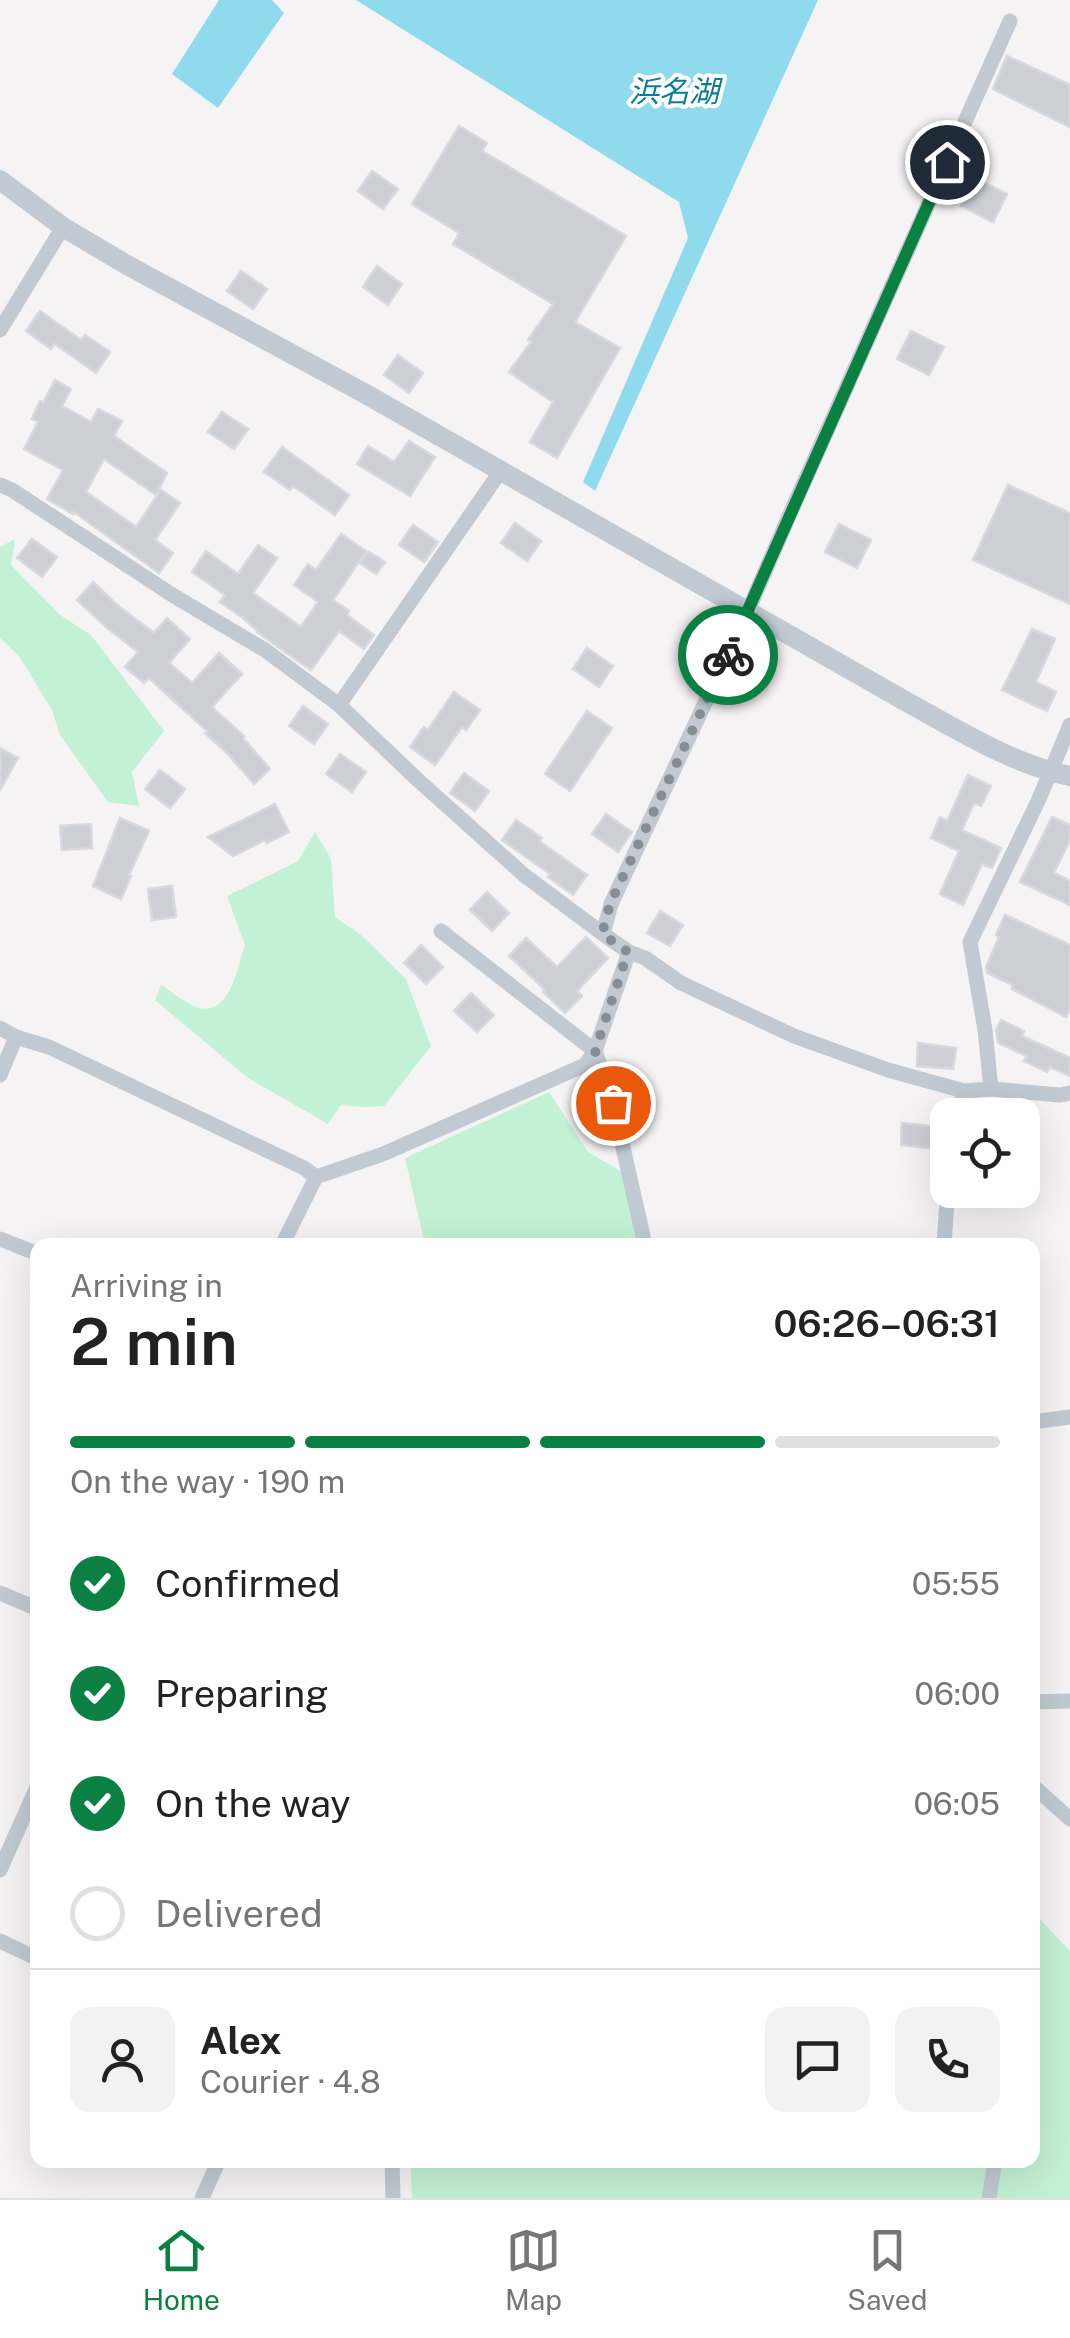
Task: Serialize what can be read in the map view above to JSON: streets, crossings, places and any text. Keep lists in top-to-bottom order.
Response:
{
  "water": ["浜名湖"],
  "page": {
    "heading": ["2 min", "Arriving in", "06:26–06:31"],
    "panel": ["Alex", "Courier · 4.8"],
    "bar": "On the way · 190 m",
    "list": [
      ["Confirmed", "05:55"],
      ["Preparing", "06:00"],
      ["On the way", "06:05"],
      "Delivered"
    ],
    "tabs": ["Home", "Map", "Saved"]
  }
}
